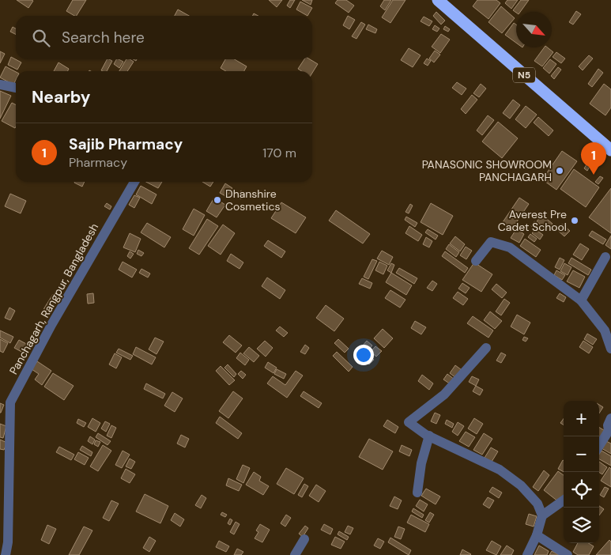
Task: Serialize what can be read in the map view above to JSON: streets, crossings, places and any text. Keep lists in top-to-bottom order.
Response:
{
  "streets": {
    "highway": ["N5"],
    "street": ["Panchagarh, Rangpur, Bangladesh"]
  },
  "places": ["PANASONIC SHOWROOM PANCHAGARH", "Dhanshire Cosmetics", "Averest Pre Cadet School"],
  "north": "bottom right",
  "page": {
    "search": "Search here",
    "heading": "Nearby",
    "list": [
      {
        "mark": "1",
        "name": "Sajib Pharmacy",
        "note": "Pharmacy",
        "value": "170 m"
      }
    ],
    "pins": "1",
    "map_buttons": ["+", "−"]
  }
}
